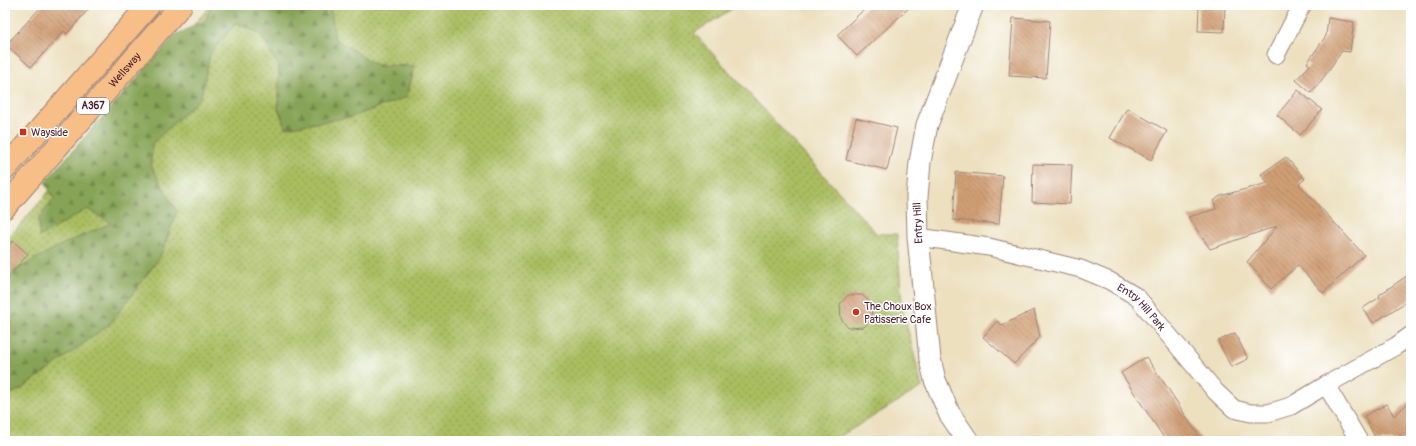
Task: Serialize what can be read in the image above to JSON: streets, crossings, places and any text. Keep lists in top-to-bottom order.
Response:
{
  "streets": {
    "main road": ["Wellsway", "A367"],
    "street": ["Entry Hill", "Entry Hill Park"]
  },
  "crossings": [
    ["Entry Hill", "Entry Hill Park"]
  ],
  "places": {
    "transit": ["Wayside"],
    "other": ["The Choux Box Patisserie Cafe"]
  }
}
